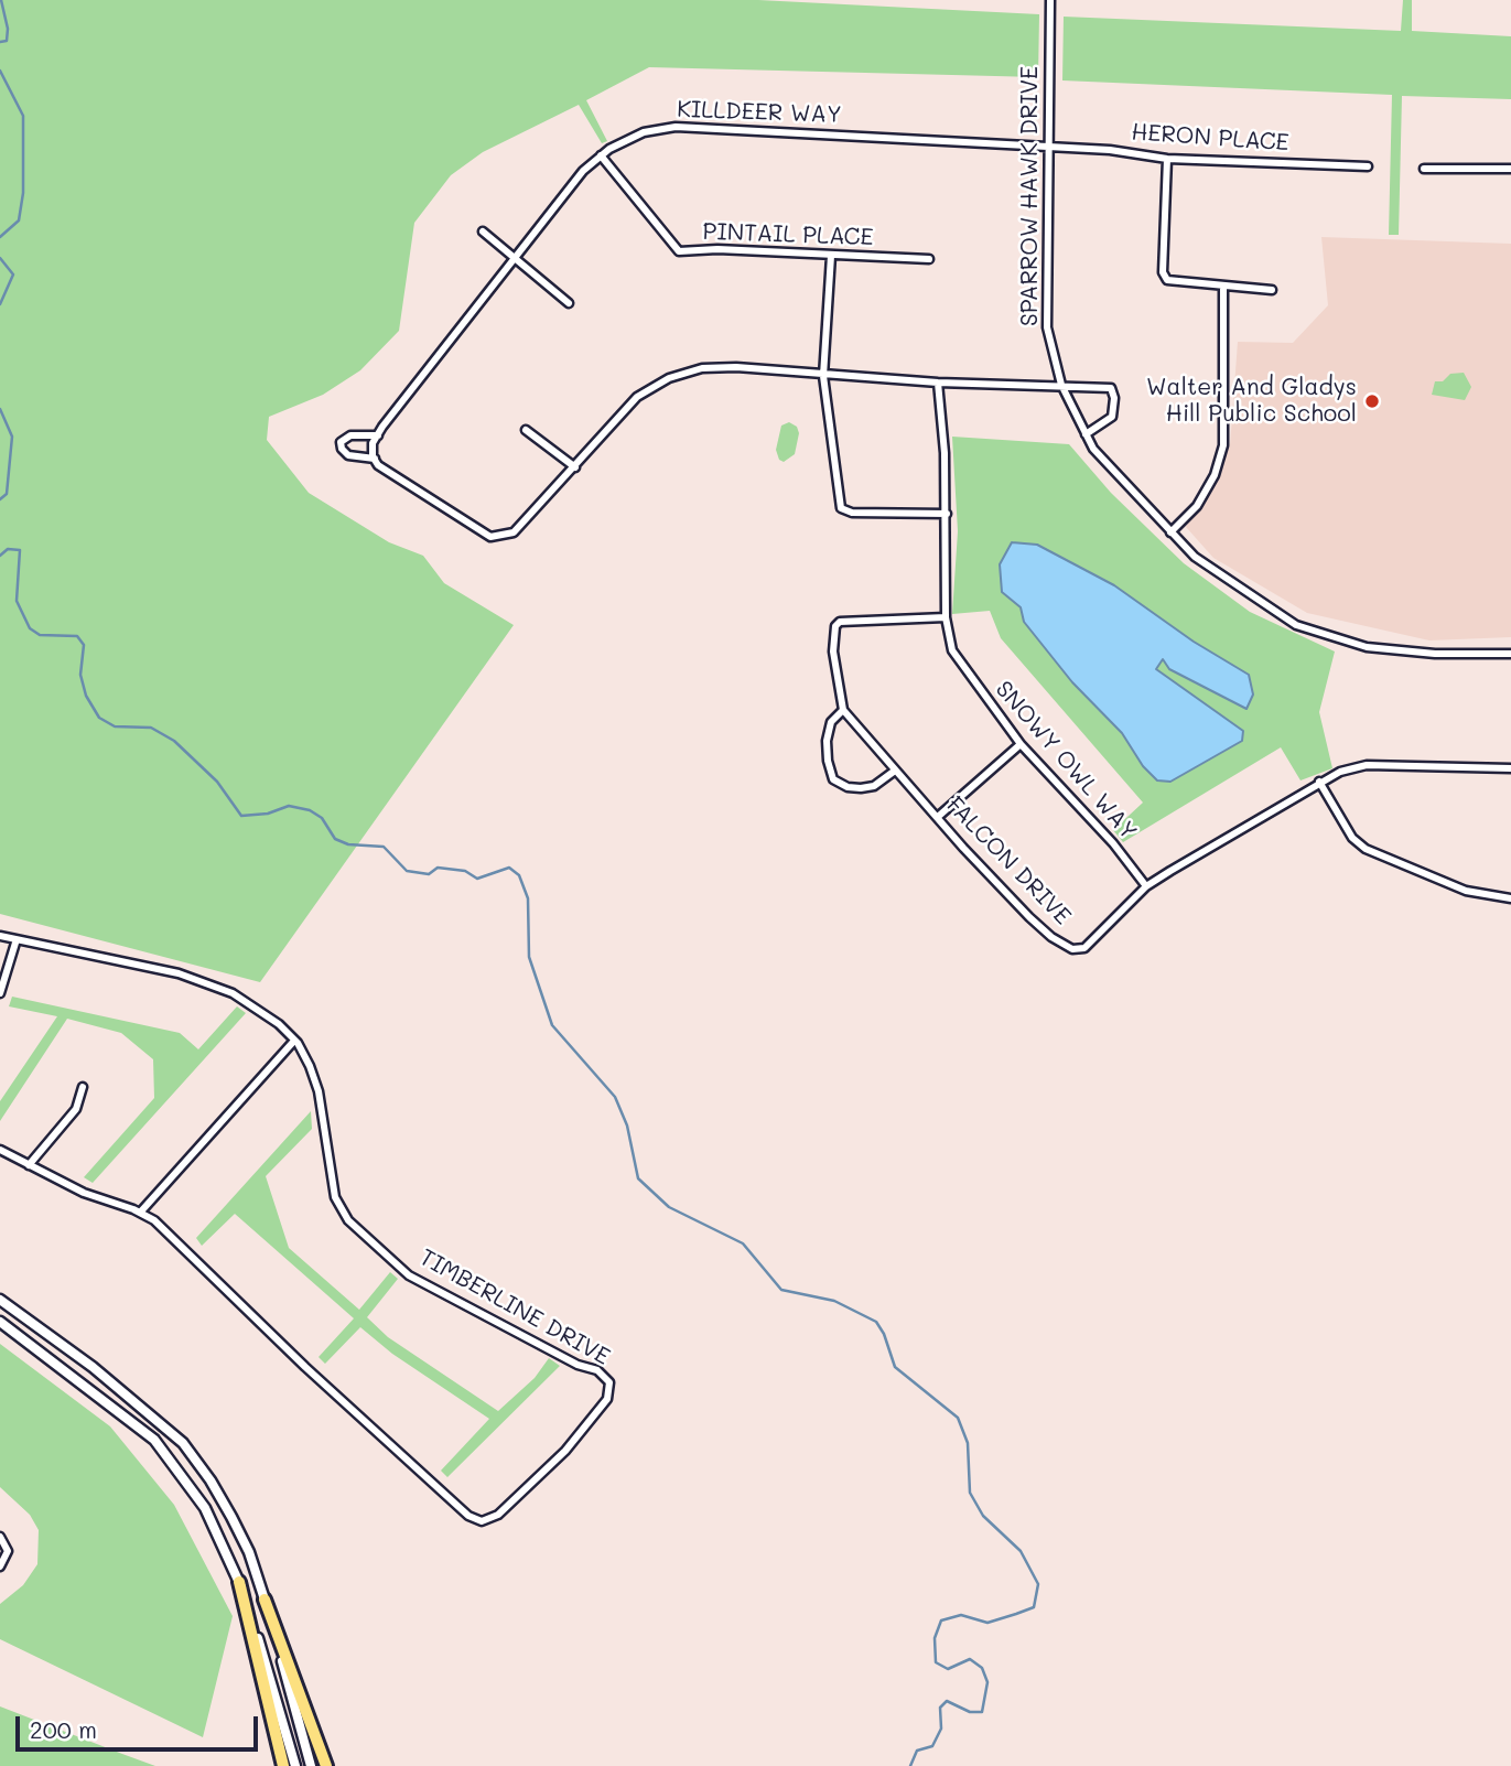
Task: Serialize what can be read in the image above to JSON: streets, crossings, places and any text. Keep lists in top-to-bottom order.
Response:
{
  "streets": {
    "street": [
      "KILLDEER WAY",
      "HERON PLACE",
      "SPARROW HAWK DRIVE",
      "PINTAIL PLACE",
      "SNOWY OWL WAY",
      "FALCON DRIVE",
      "TIMBERLINE DRIVE"
    ]
  },
  "crossings": [
    ["KILLDEER WAY", "HERON PLACE"],
    ["KILLDEER WAY", "SPARROW HAWK DRIVE"],
    ["KILLDEER WAY", "PINTAIL PLACE"],
    ["HERON PLACE", "SPARROW HAWK DRIVE"],
    ["SNOWY OWL WAY", "FALCON DRIVE"]
  ],
  "places": ["Walter And Gladys Hill Public School"],
  "scale_bar": "200 m"
}
